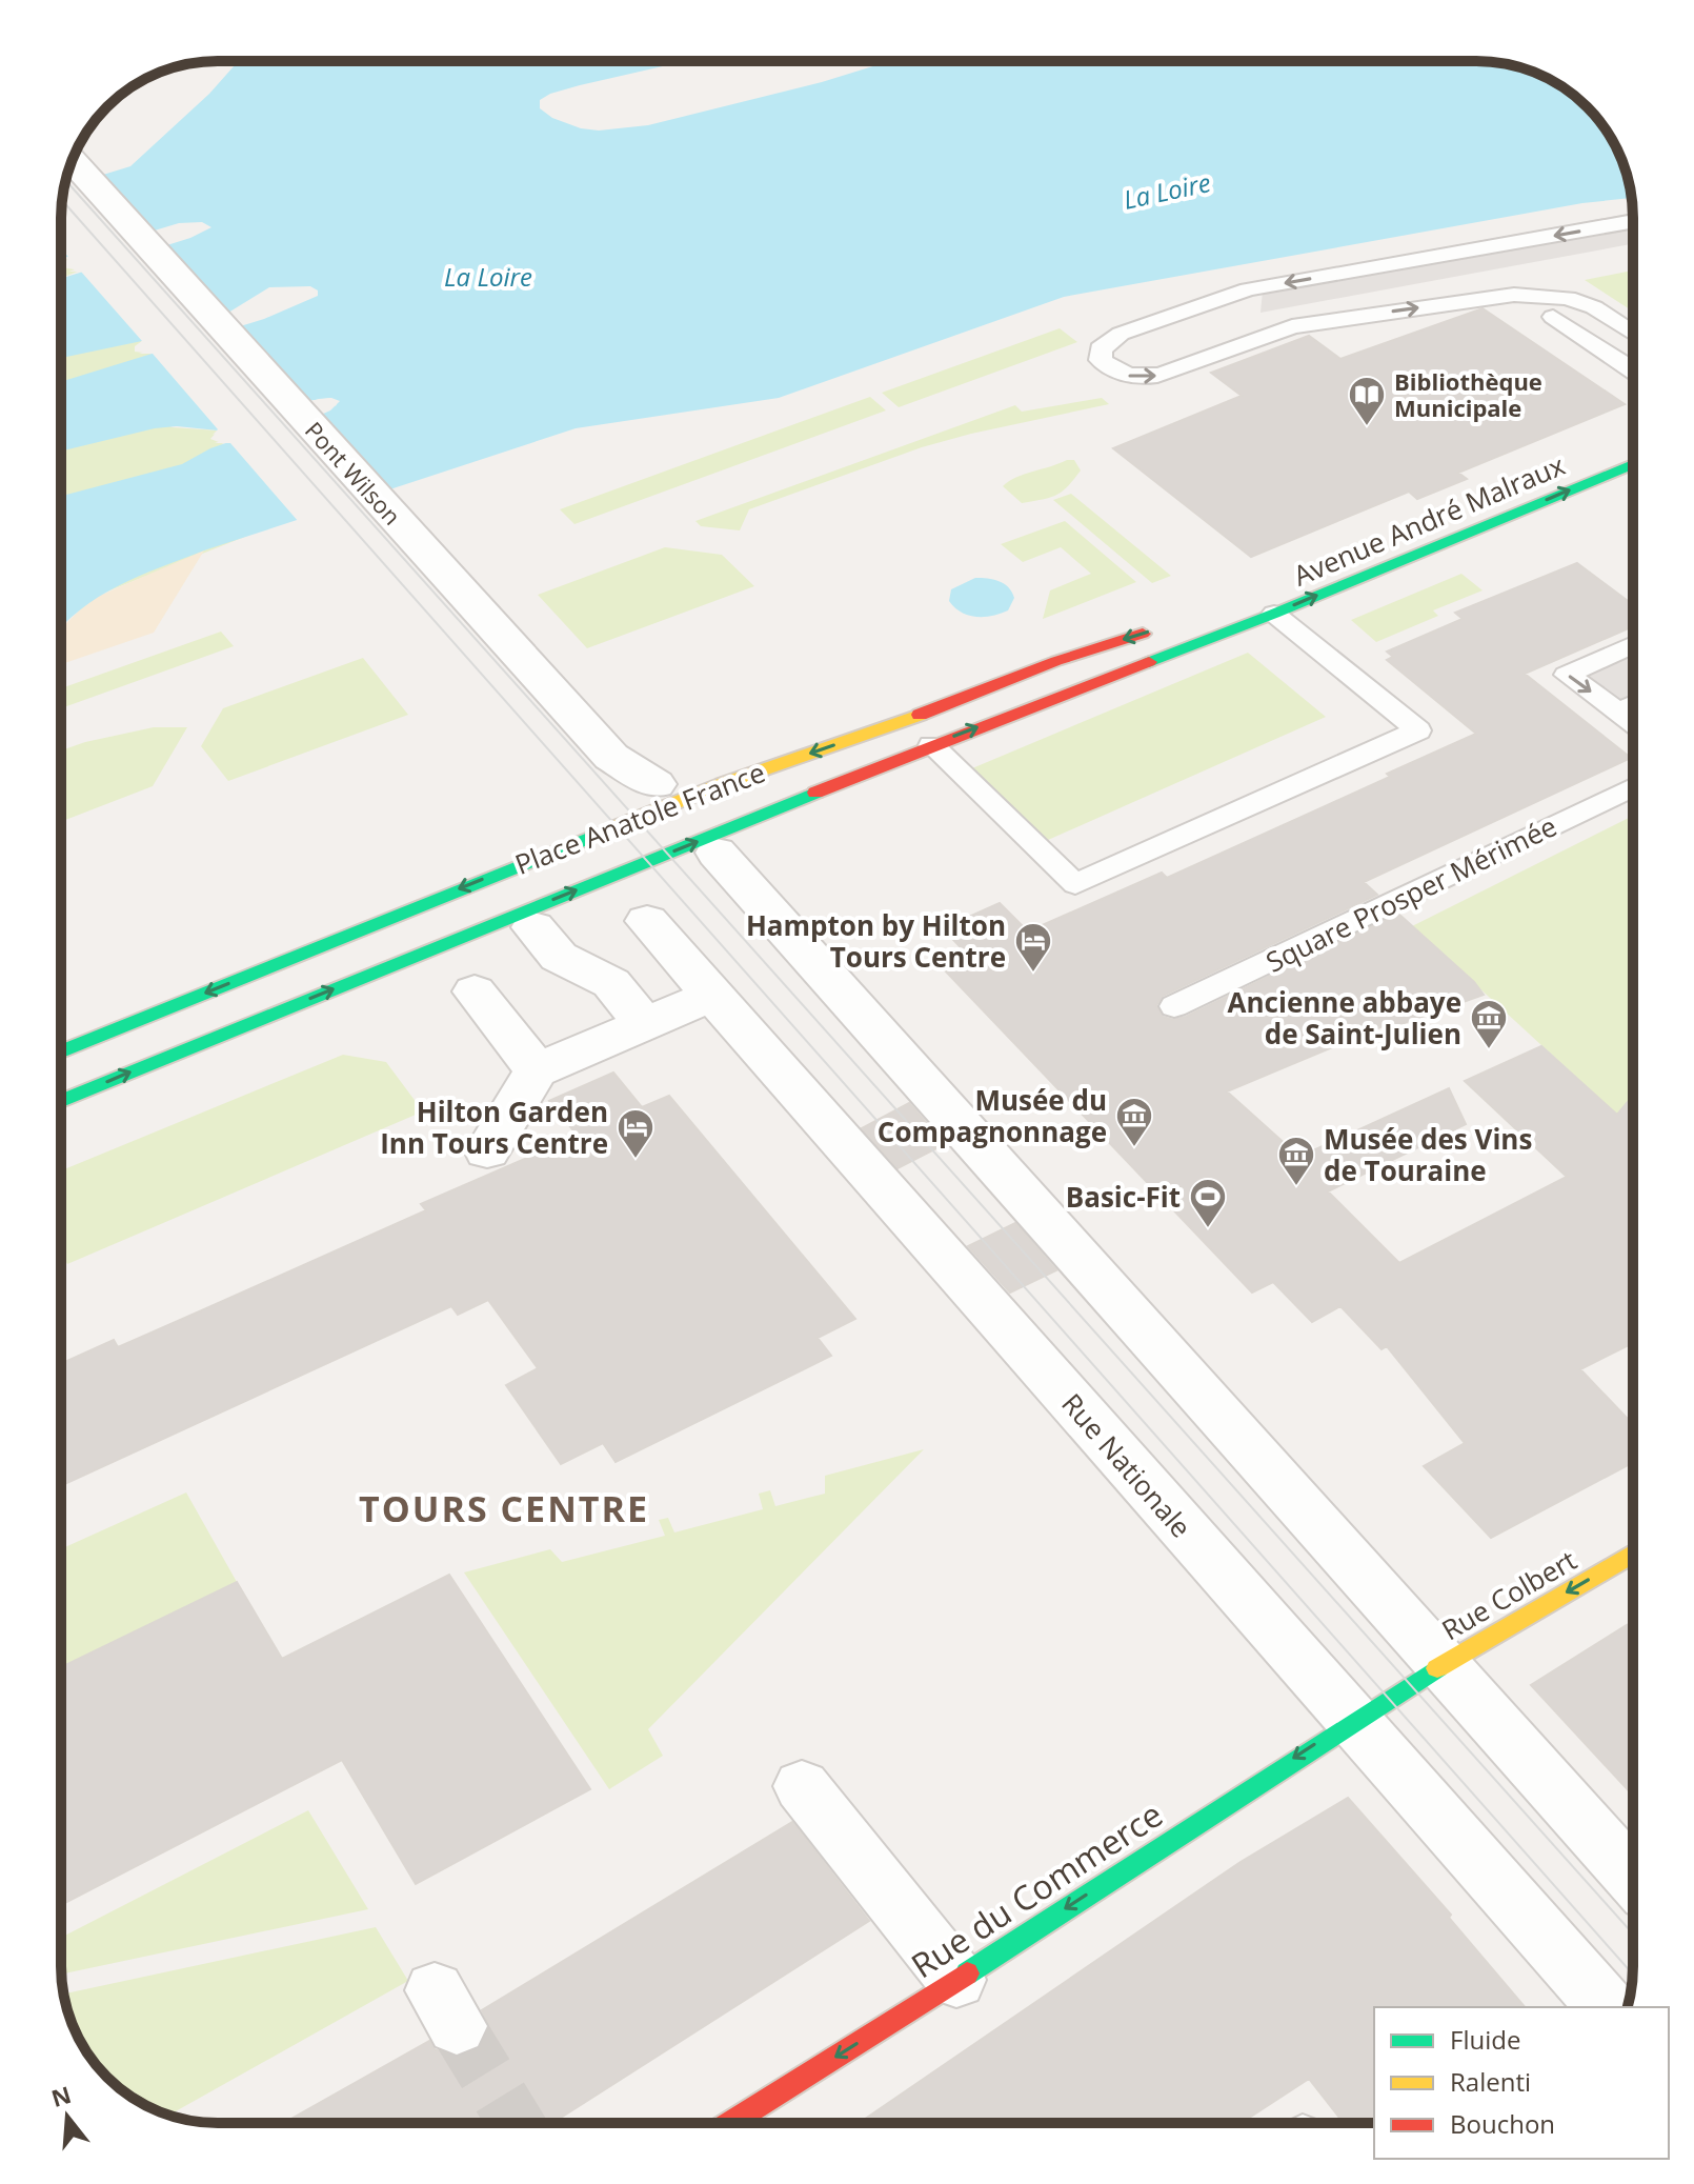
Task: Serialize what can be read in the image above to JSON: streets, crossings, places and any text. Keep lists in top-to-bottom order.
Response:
{
  "streets": {
    "main road": [
      "Avenue André Malraux",
      "Place Anatole France",
      "Rue Colbert",
      "Rue du Commerce"
    ],
    "street": ["Pont Wilson", "Rue Nationale"],
    "lane": ["Square Prosper Mérimée"]
  },
  "crossings": [
    ["Avenue André Malraux", "Place Anatole France"],
    ["Rue Nationale", "Rue Colbert"],
    ["Rue Nationale", "Rue du Commerce"],
    ["Rue Colbert", "Rue du Commerce"]
  ],
  "one_way": ["Rue Colbert", "Rue du Commerce"],
  "districts": ["TOURS CENTRE"],
  "water": ["La Loire"],
  "places": {
    "library": ["Bibliothèque Municipale"],
    "hotel": ["Hampton by Hilton Tours Centre", "Hilton Garden Inn Tours Centre"],
    "museum": ["Ancienne abbaye de Saint-Julien", "Musée du Compagnonnage", "Musée des Vins de Touraine"],
    "sports": ["Basic-Fit"]
  },
  "legend": ["Fluide", "Ralenti", "Bouchon"],
  "north": "top"
}
